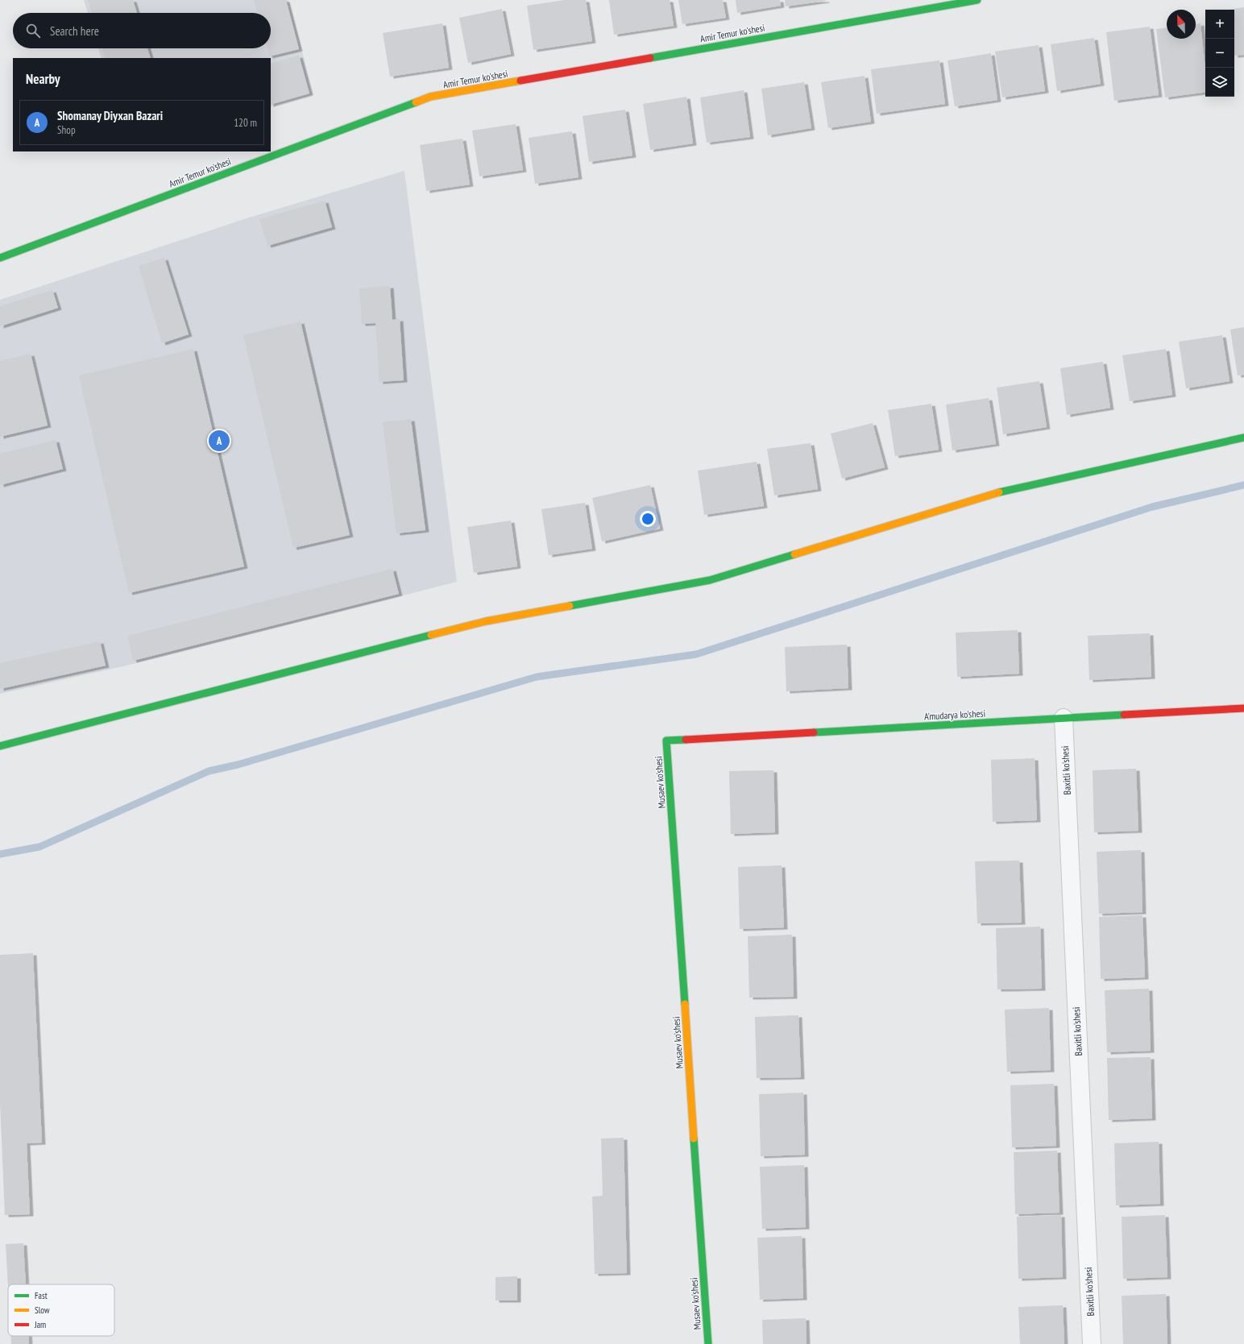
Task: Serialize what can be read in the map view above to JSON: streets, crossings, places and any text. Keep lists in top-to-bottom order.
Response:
{
  "streets": {
    "street": [
      "Amir Temur ko'shesi",
      "A'mudarya ko'shesi",
      "Baxitli ko'shesi",
      "Musaev ko'shesi"
    ]
  },
  "crossings": [
    ["A'mudarya ko'shesi", "Baxitli ko'shesi"],
    ["A'mudarya ko'shesi", "Musaev ko'shesi"]
  ],
  "legend": ["Fast", "Slow", "Jam"],
  "north": "top",
  "page": {
    "map_buttons": ["+", "−"],
    "search": "Search here",
    "heading": "Nearby",
    "list": [
      {
        "mark": "A",
        "name": "Shomanay Diyxan Bazari",
        "note": "Shop",
        "value": "120 m"
      }
    ],
    "pins": "A"
  }
}
